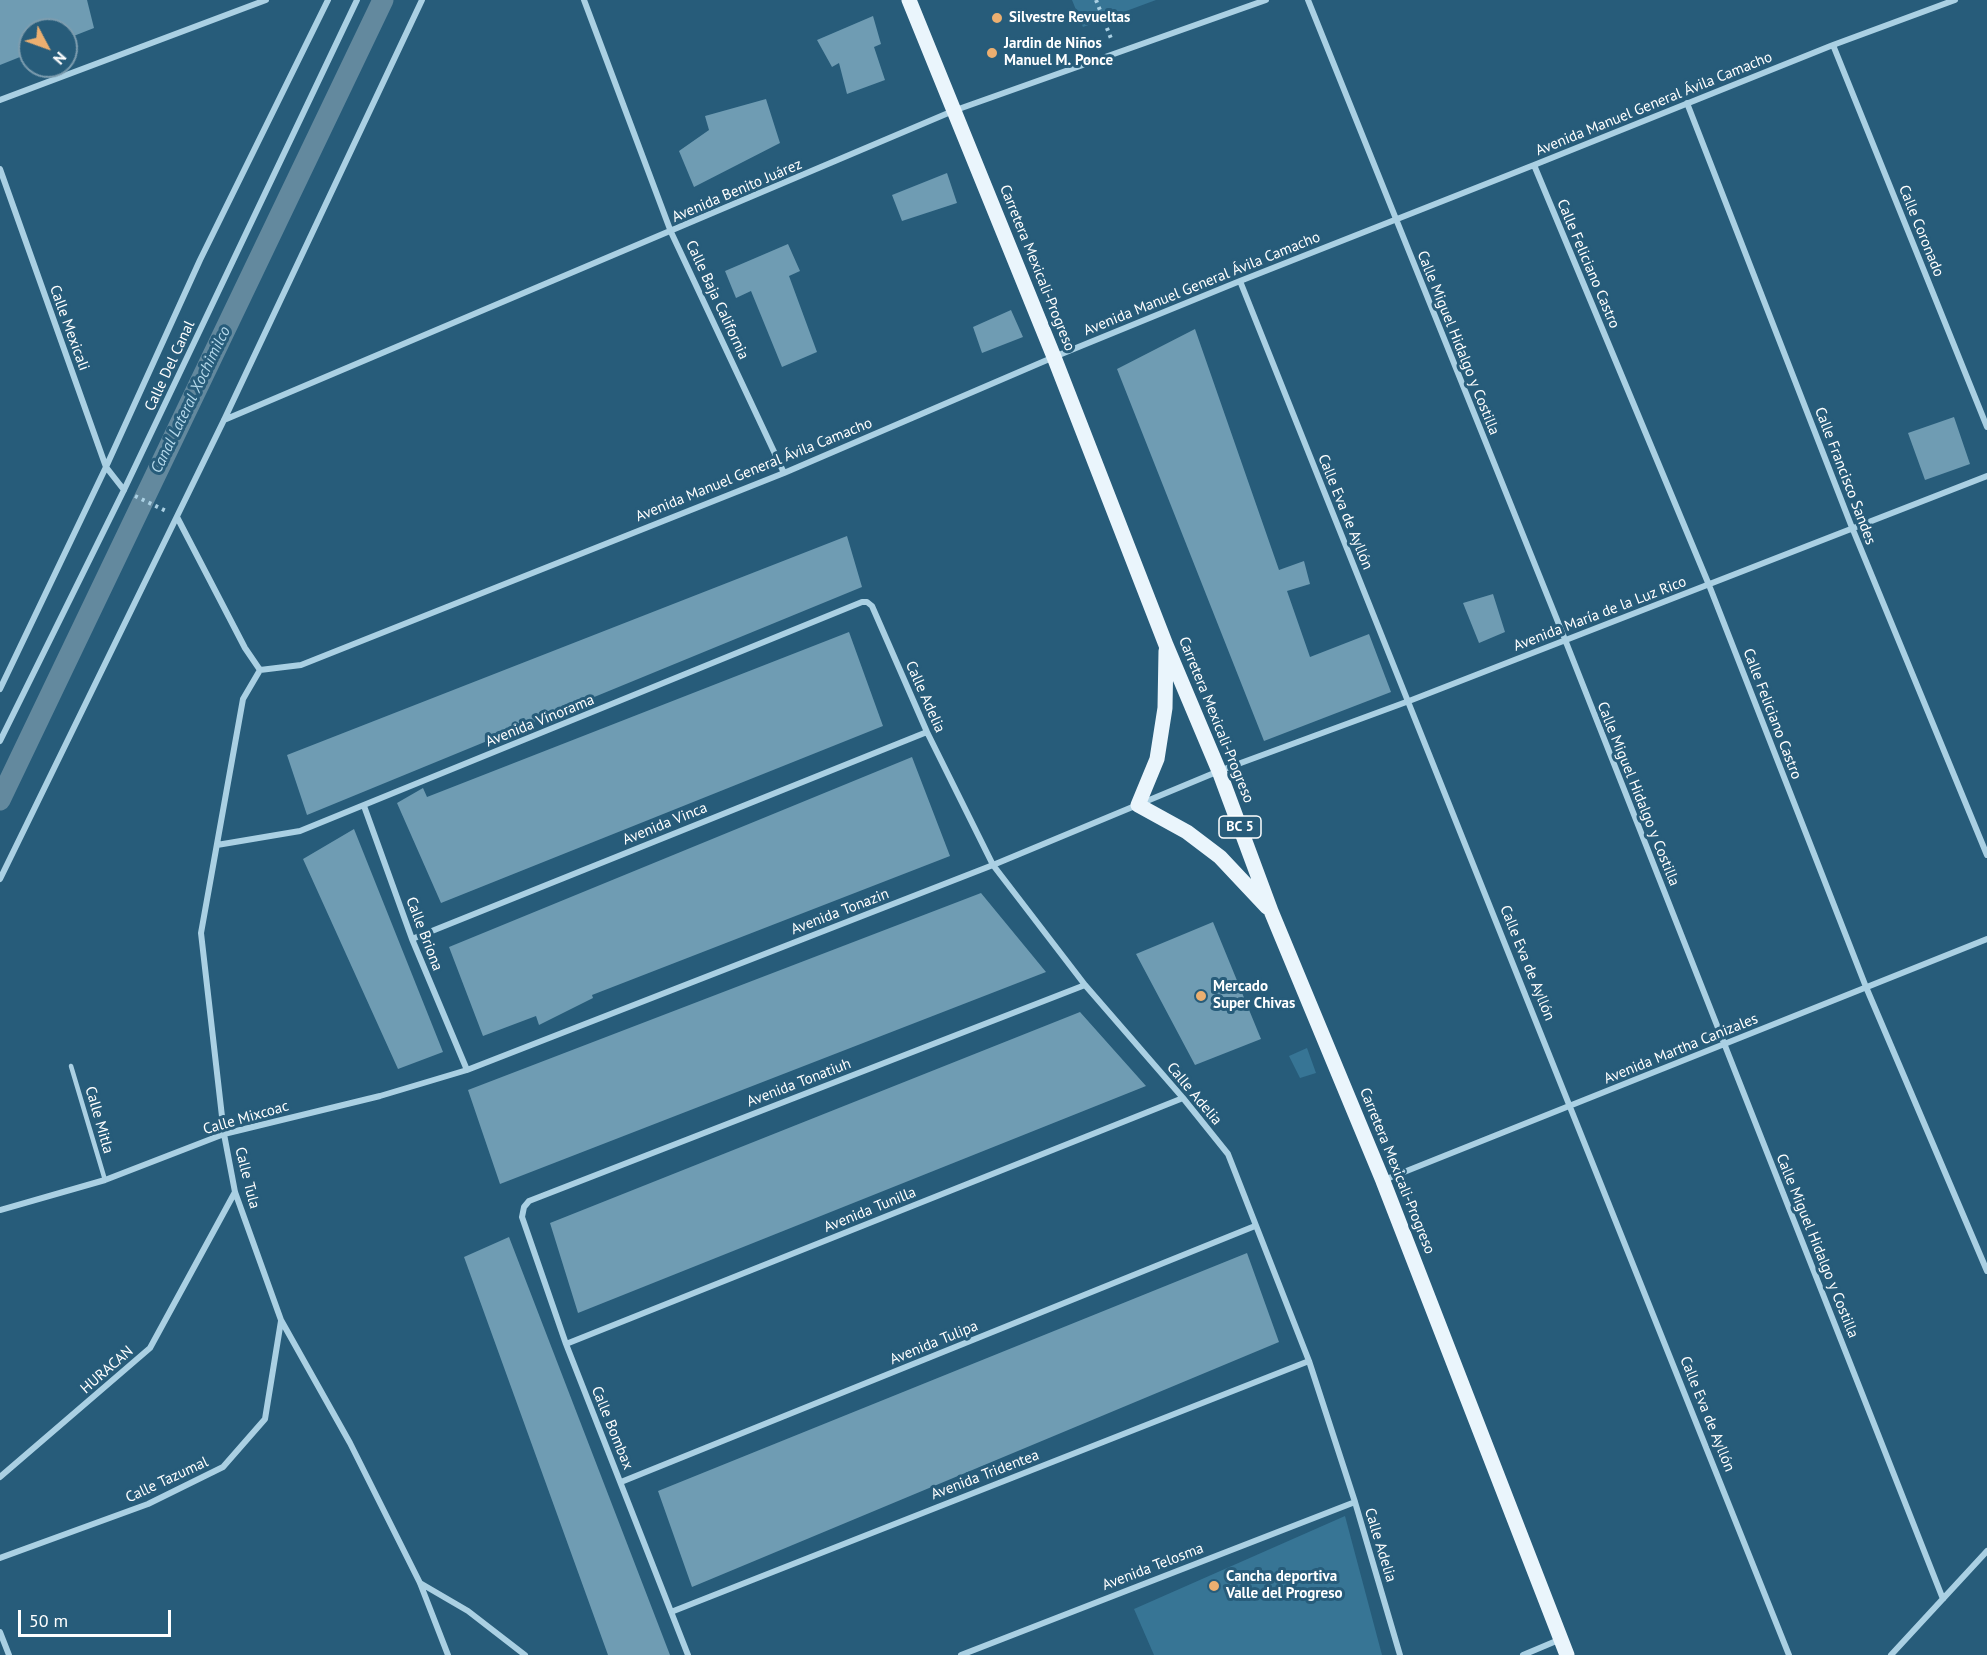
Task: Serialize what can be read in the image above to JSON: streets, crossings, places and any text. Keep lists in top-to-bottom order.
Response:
{
  "streets": {
    "main road": ["Carretera Mexicali-Progreso", "BC 5"],
    "street": [
      "Avenida Manuel General Ávila Camacho",
      "Avenida Benito Juárez",
      "Calle Coronado",
      "Calle Feliciano Castro",
      "Calle Baja California",
      "Calle Mexicali",
      "Calle Miguel Hidalgo y Costilla",
      "Calle Del Canal",
      "Calle Francisco Sandes",
      "Calle Eva de Ayllón",
      "Avenida María de la Luz Rico",
      "Calle Adelia",
      "Avenida Vinorama",
      "Avenida Vinca",
      "Avenida Tonazin",
      "Calle Briona",
      "Avenida Martha Canizales",
      "Avenida Tonatiuh",
      "Calle Mixcoac",
      "Calle Tula",
      "Avenida Tunilla",
      "Avenida Tulipa",
      "HURACAN",
      "Calle Bombax",
      "Avenida Tridentea",
      "Calle Tazumal",
      "Avenida Telosma"
    ],
    "lane": ["Calle Mitla"]
  },
  "crossings": [
    ["Avenida Manuel General Ávila Camacho", "Calle Coronado"],
    ["Avenida Manuel General Ávila Camacho", "Calle Feliciano Castro"],
    ["Avenida Manuel General Ávila Camacho", "Carretera Mexicali-Progreso"],
    ["Avenida Manuel General Ávila Camacho", "Calle Baja California"],
    ["Avenida Manuel General Ávila Camacho", "Calle Miguel Hidalgo y Costilla"],
    ["Avenida Manuel General Ávila Camacho", "Calle Francisco Sandes"],
    ["Avenida Manuel General Ávila Camacho", "Calle Eva de Ayllón"],
    ["Avenida Manuel General Ávila Camacho", "Calle Tula"],
    ["Avenida Benito Juárez", "Carretera Mexicali-Progreso"],
    ["Avenida Benito Juárez", "Calle Baja California"],
    ["Calle Feliciano Castro", "Avenida María de la Luz Rico"],
    ["Calle Feliciano Castro", "Avenida Martha Canizales"],
    ["Carretera Mexicali-Progreso", "Avenida María de la Luz Rico"],
    ["Carretera Mexicali-Progreso", "Avenida Tonazin"],
    ["Carretera Mexicali-Progreso", "Avenida Martha Canizales"],
    ["Calle Mexicali", "Calle Del Canal"],
    ["Calle Miguel Hidalgo y Costilla", "Avenida María de la Luz Rico"],
    ["Calle Miguel Hidalgo y Costilla", "Avenida Martha Canizales"],
    ["Calle Francisco Sandes", "Avenida María de la Luz Rico"],
    ["Calle Eva de Ayllón", "Avenida María de la Luz Rico"],
    ["Calle Eva de Ayllón", "Avenida Martha Canizales"],
    ["Avenida María de la Luz Rico", "Avenida Tonazin"],
    ["Calle Adelia", "Avenida Vinorama"],
    ["Calle Adelia", "Avenida Vinca"],
    ["Calle Adelia", "Avenida Tonazin"],
    ["Calle Adelia", "Avenida Tonatiuh"],
    ["Calle Adelia", "Avenida Tunilla"],
    ["Calle Adelia", "Avenida Tulipa"],
    ["Calle Adelia", "Avenida Tridentea"],
    ["Calle Adelia", "Avenida Telosma"],
    ["Avenida Vinorama", "Calle Briona"],
    ["Avenida Vinorama", "Calle Tula"],
    ["Avenida Vinca", "Calle Briona"],
    ["Avenida Tonazin", "Calle Briona"],
    ["Avenida Tonazin", "Calle Mixcoac"],
    ["Calle Briona", "Calle Mixcoac"],
    ["Avenida Tonatiuh", "Calle Bombax"],
    ["Calle Mixcoac", "Calle Mitla"],
    ["Calle Mixcoac", "Calle Tula"],
    ["Calle Tula", "HURACAN"],
    ["Calle Tula", "Calle Tazumal"],
    ["Avenida Tunilla", "Calle Bombax"],
    ["Avenida Tulipa", "Calle Bombax"],
    ["Calle Bombax", "Avenida Tridentea"]
  ],
  "water": ["Canal Lateral Xochimilco"],
  "places": [
    "Silvestre Revueltas",
    "Jardin de Niños Manuel M. Ponce",
    "Mercado Super Chivas",
    "Cancha deportiva Valle del Progreso"
  ],
  "scale_bar": "50 m",
  "north": "bottom right"
}
